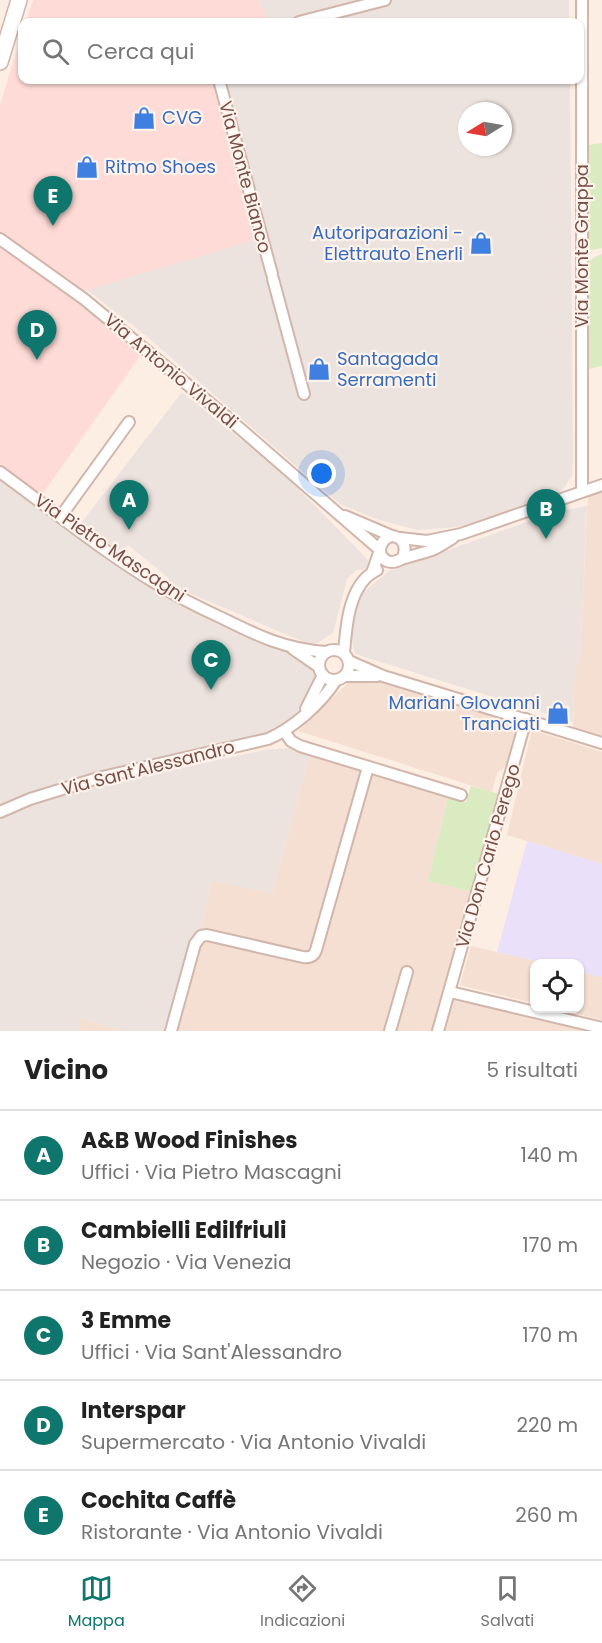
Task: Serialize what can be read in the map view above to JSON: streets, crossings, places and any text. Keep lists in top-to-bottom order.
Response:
{
  "streets": {
    "street": [
      "Via Monte Bianco",
      "Via Monte Grappa",
      "Via Antonio Vivaldi",
      "Via Pietro Mascagni",
      "Via Sant'Alessandro",
      "Via Don Carlo Perego"
    ]
  },
  "crossings": [
    ["Via Pietro Mascagni", "Via Sant'Alessandro"]
  ],
  "places": {
    "shop": [
      "CVG",
      "Ritmo Shoes",
      "Autoriparazioni - Elettrauto Enerli",
      "Santagada Serramenti",
      "Mariani GIovanni Tranciati"
    ]
  },
  "north": "left",
  "page": {
    "search": "Cerca qui",
    "pins": [
      "E",
      "D",
      "A",
      "B",
      "C"
    ],
    "heading": ["Vicino", "5 risultati"],
    "list": [
      {
        "mark": "A",
        "name": "A&B Wood Finishes",
        "note": "Uffici · Via Pietro Mascagni",
        "value": "140 m"
      },
      {
        "mark": "B",
        "name": "Cambielli Edilfriuli",
        "note": "Negozio · Via Venezia",
        "value": "170 m"
      },
      {
        "mark": "C",
        "name": "3 Emme",
        "note": "Uffici · Via Sant'Alessandro",
        "value": "170 m"
      },
      {
        "mark": "D",
        "name": "Interspar",
        "note": "Supermercato · Via Antonio Vivaldi",
        "value": "220 m"
      },
      {
        "mark": "E",
        "name": "Cochita Caffè",
        "note": "Ristorante · Via Antonio Vivaldi",
        "value": "260 m"
      }
    ],
    "nav": ["Mappa", "Indicazioni", "Salvati"]
  }
}
